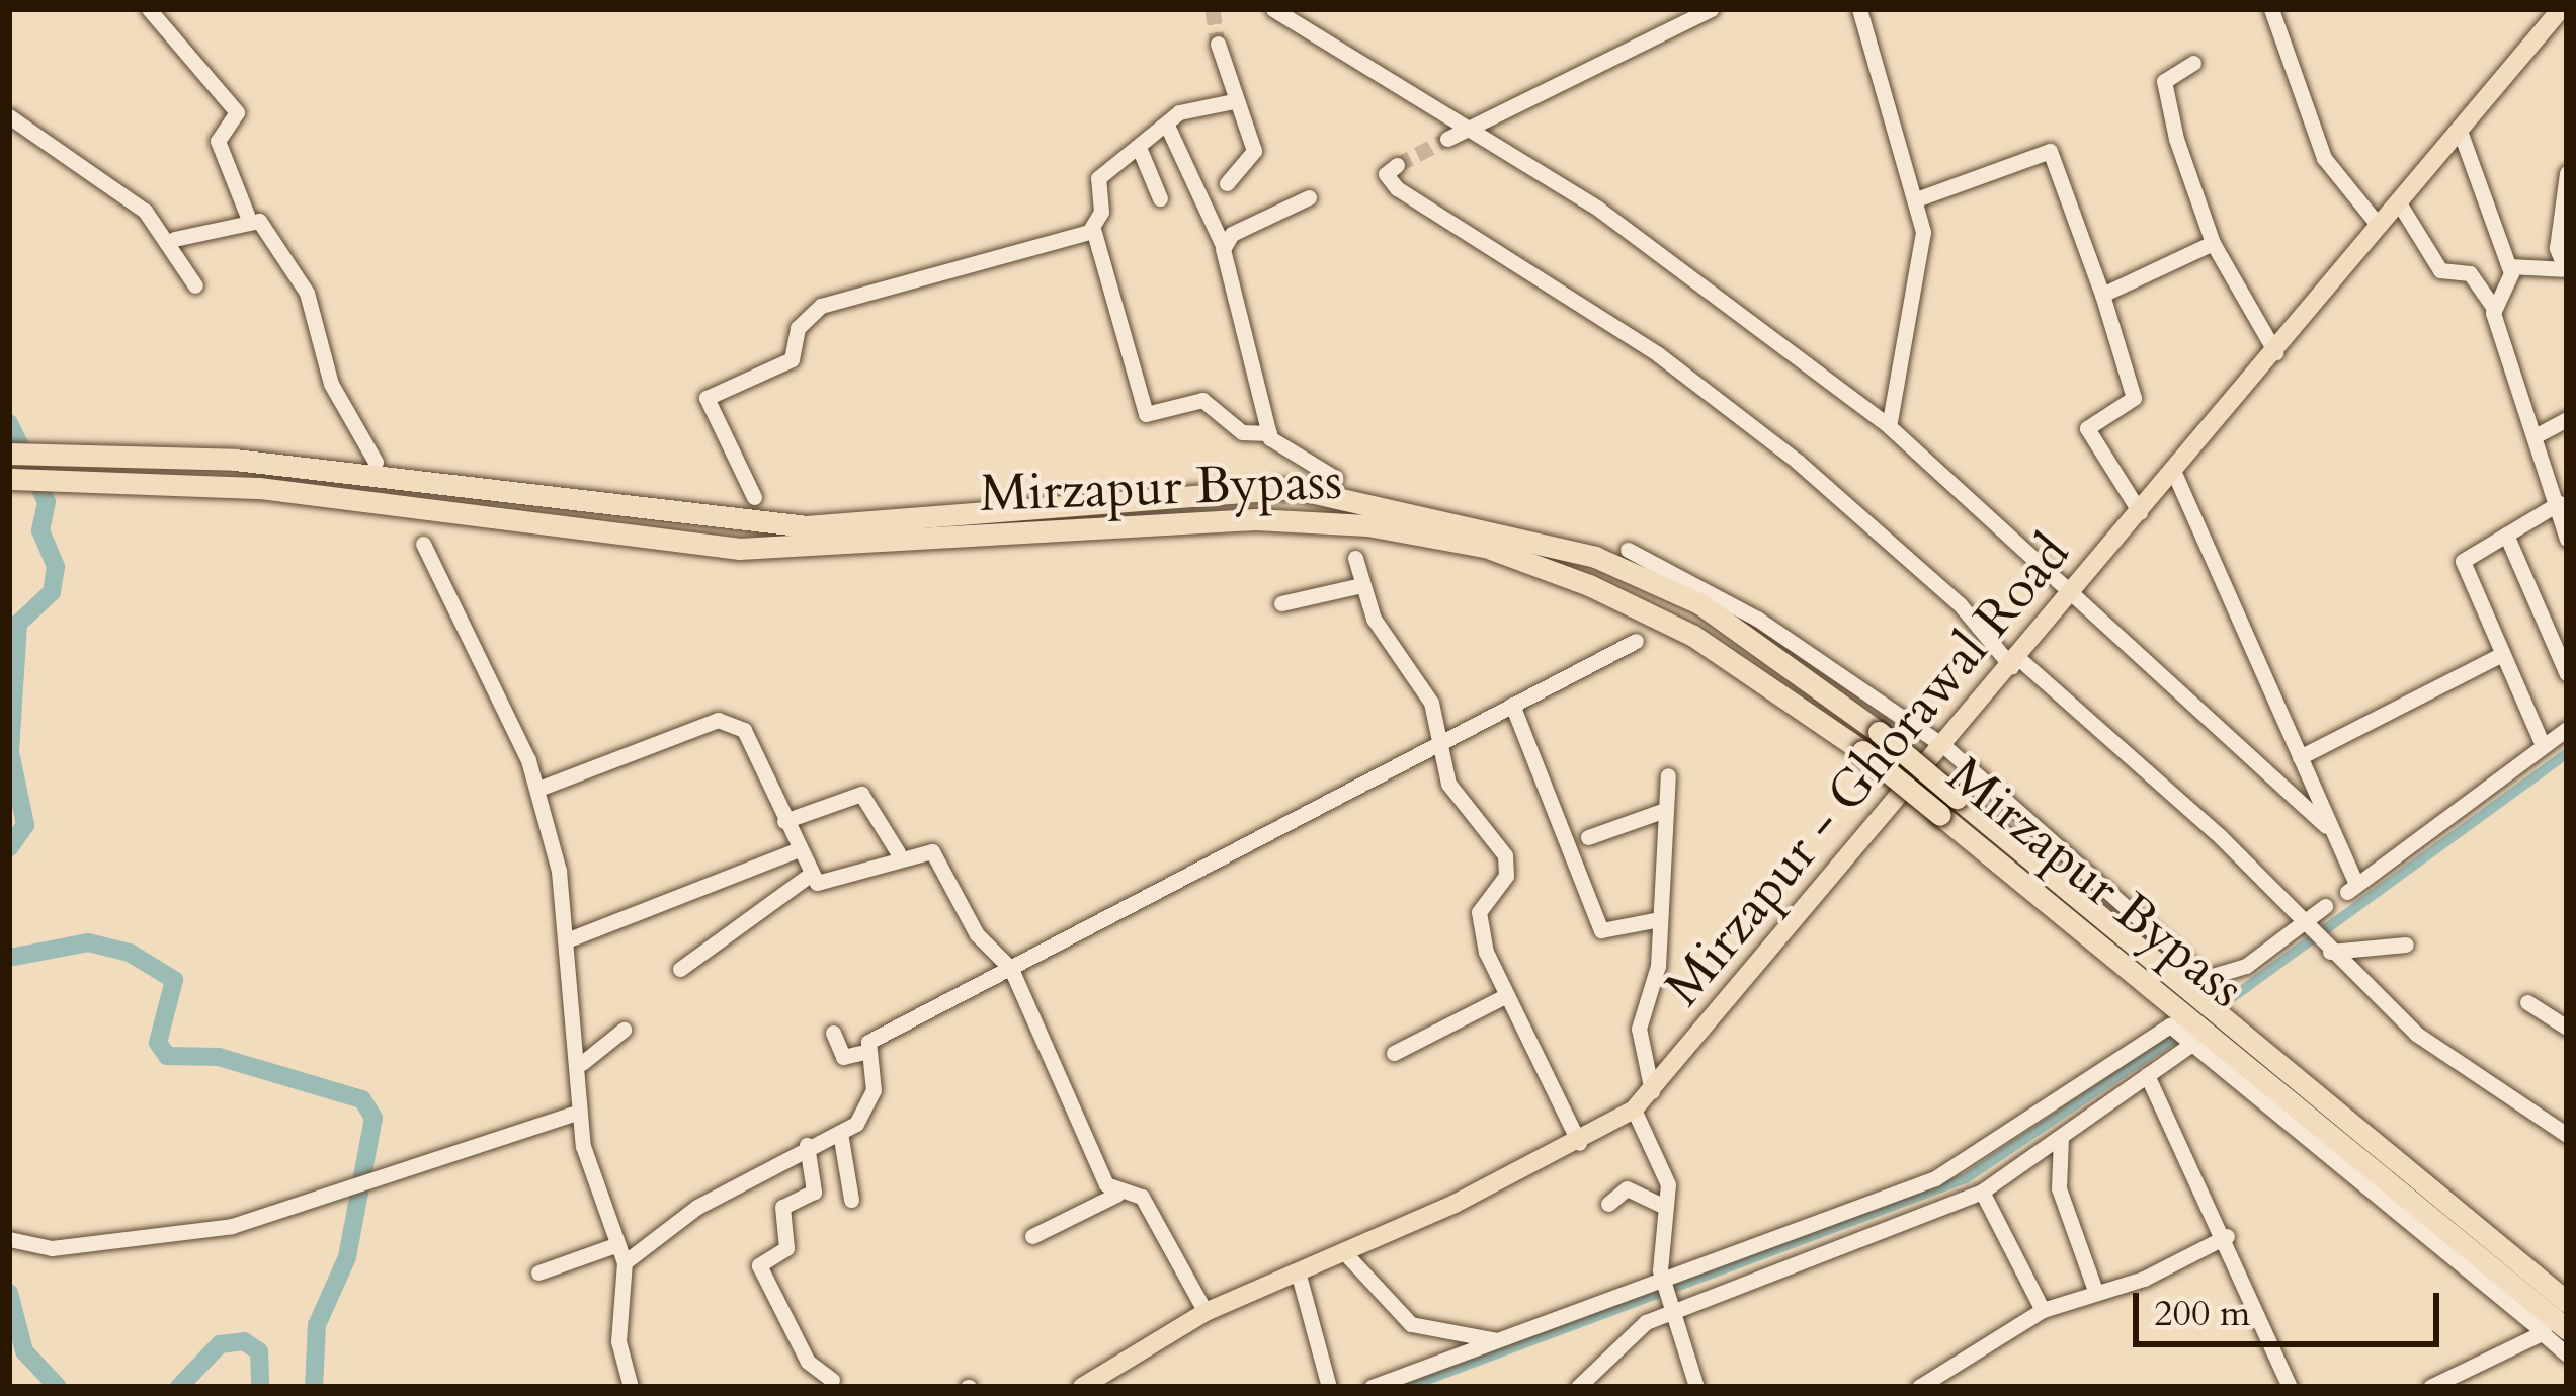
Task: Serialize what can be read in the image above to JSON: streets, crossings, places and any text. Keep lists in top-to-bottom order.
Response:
{
  "streets": {
    "highway": ["Mirzapur Bypass"],
    "main road": ["Mirzapur - Ghorawal Road"]
  },
  "scale_bar": "200 m"
}
